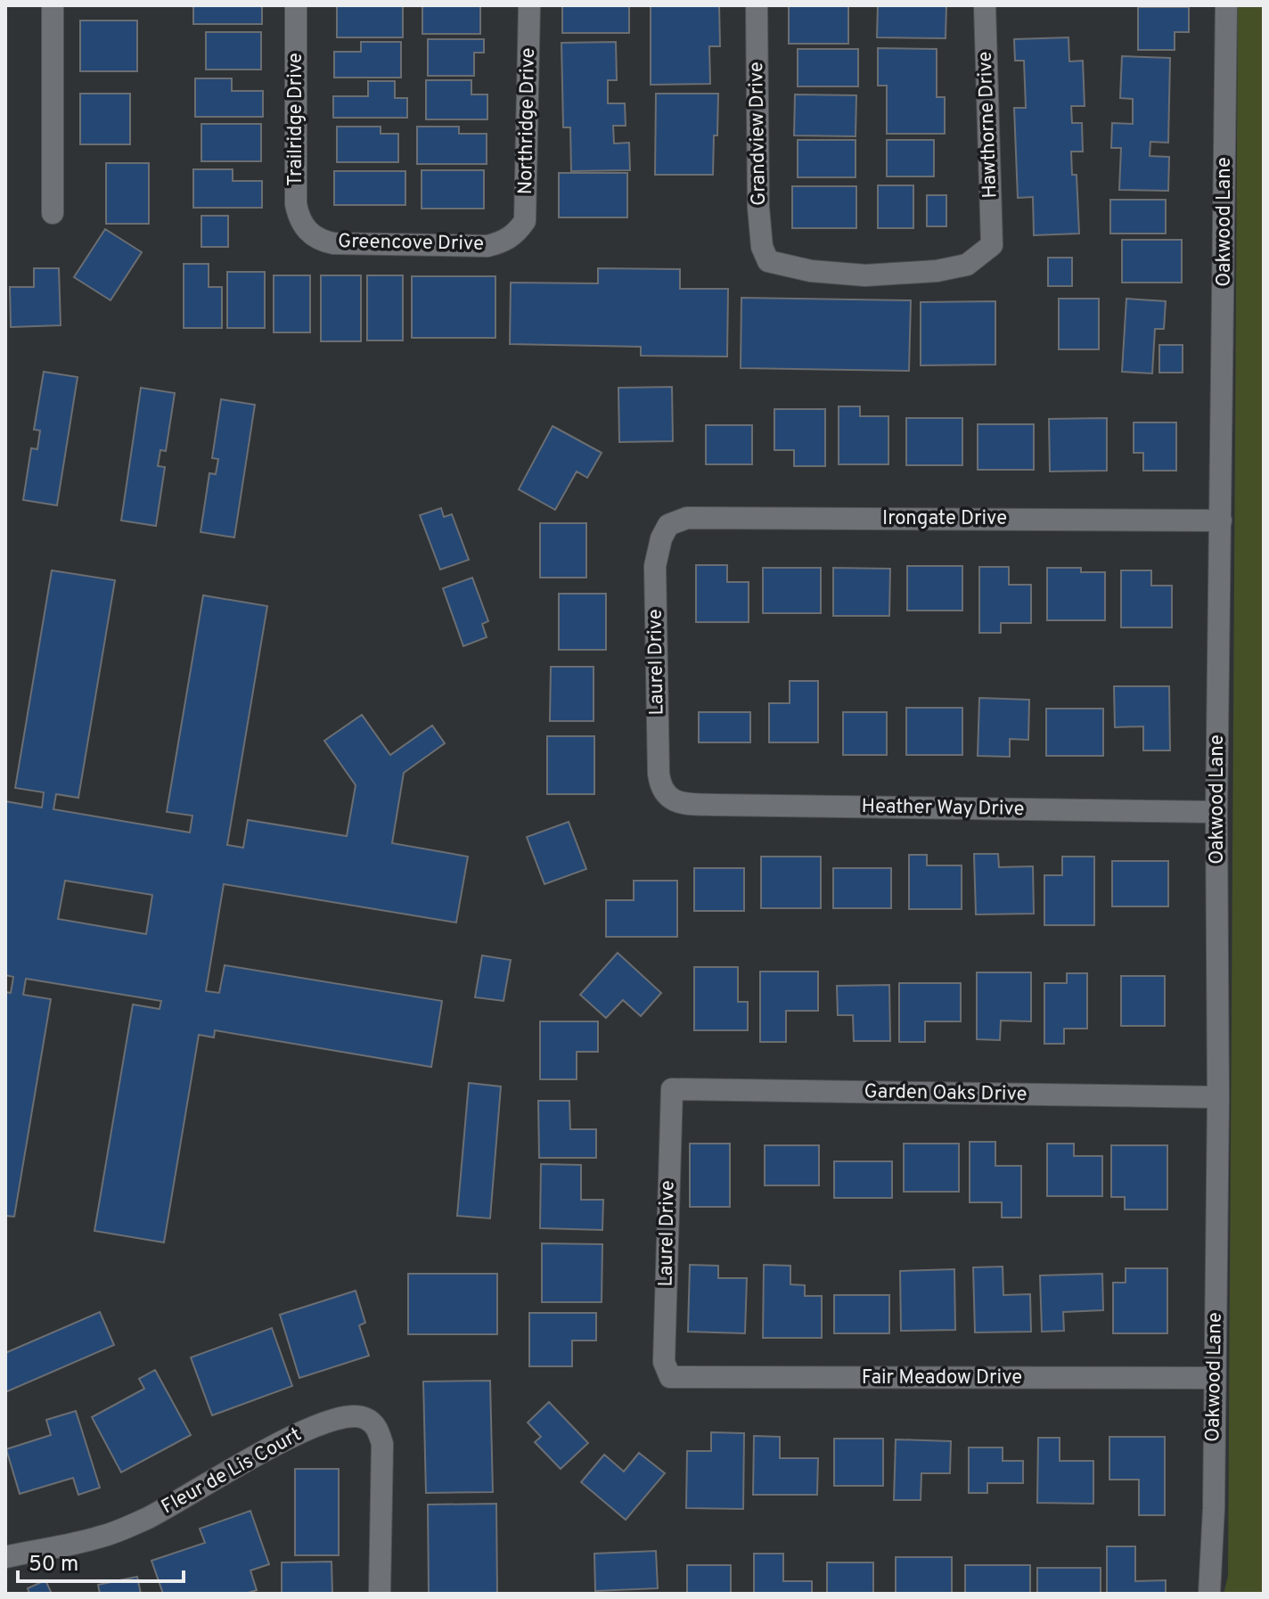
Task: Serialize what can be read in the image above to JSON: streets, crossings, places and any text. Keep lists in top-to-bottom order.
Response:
{
  "streets": {
    "street": [
      "Trailridge Drive",
      "Northridge Drive",
      "Hawthorne Drive",
      "Grandview Drive",
      "Oakwood Lane",
      "Greencove Drive",
      "Irongate Drive",
      "Laurel Drive",
      "Heather Way Drive",
      "Garden Oaks Drive",
      "Fair Meadow Drive",
      "Fleur de Lis Court"
    ]
  },
  "crossings": [
    ["Trailridge Drive", "Greencove Drive"],
    ["Northridge Drive", "Greencove Drive"],
    ["Hawthorne Drive", "Grandview Drive"],
    ["Oakwood Lane", "Irongate Drive"],
    ["Oakwood Lane", "Heather Way Drive"],
    ["Oakwood Lane", "Garden Oaks Drive"],
    ["Oakwood Lane", "Fair Meadow Drive"],
    ["Irongate Drive", "Laurel Drive"],
    ["Laurel Drive", "Heather Way Drive"],
    ["Laurel Drive", "Garden Oaks Drive"],
    ["Laurel Drive", "Fair Meadow Drive"]
  ],
  "scale_bar": "50 m"
}
